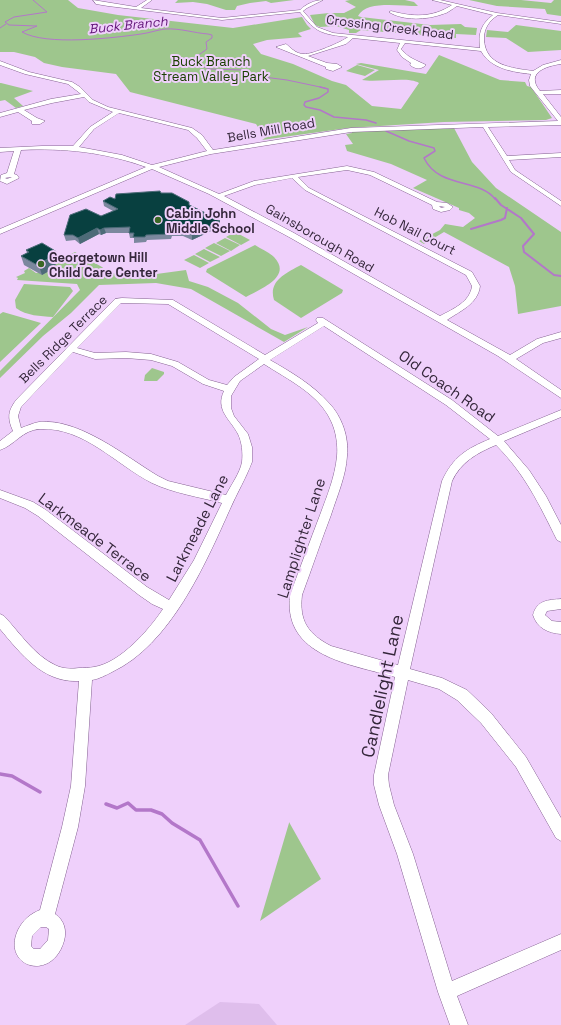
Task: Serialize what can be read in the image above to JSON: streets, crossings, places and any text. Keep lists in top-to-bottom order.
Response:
{
  "streets": {
    "street": [
      "Crossing Creek Road",
      "Bells Mill Road",
      "Hob Nail Court",
      "Gainsborough Road",
      "Bells Ridge Terrace",
      "Old Coach Road",
      "Larkmeade Lane",
      "Larkmeade Terrace",
      "Lamplighter Lane",
      "Candlelight Lane"
    ]
  },
  "crossings": [
    ["Bells Mill Road", "Gainsborough Road"],
    ["Hob Nail Court", "Gainsborough Road"],
    ["Bells Ridge Terrace", "Old Coach Road"],
    ["Bells Ridge Terrace", "Lamplighter Lane"],
    ["Old Coach Road", "Lamplighter Lane"],
    ["Old Coach Road", "Candlelight Lane"],
    ["Larkmeade Lane", "Larkmeade Terrace"],
    ["Lamplighter Lane", "Candlelight Lane"]
  ],
  "water": ["Buck Branch"],
  "parks": ["Buck Branch Stream Valley Park"],
  "places": ["Cabin John Middle School", "Georgetown Hill Child Care Center"]
}
